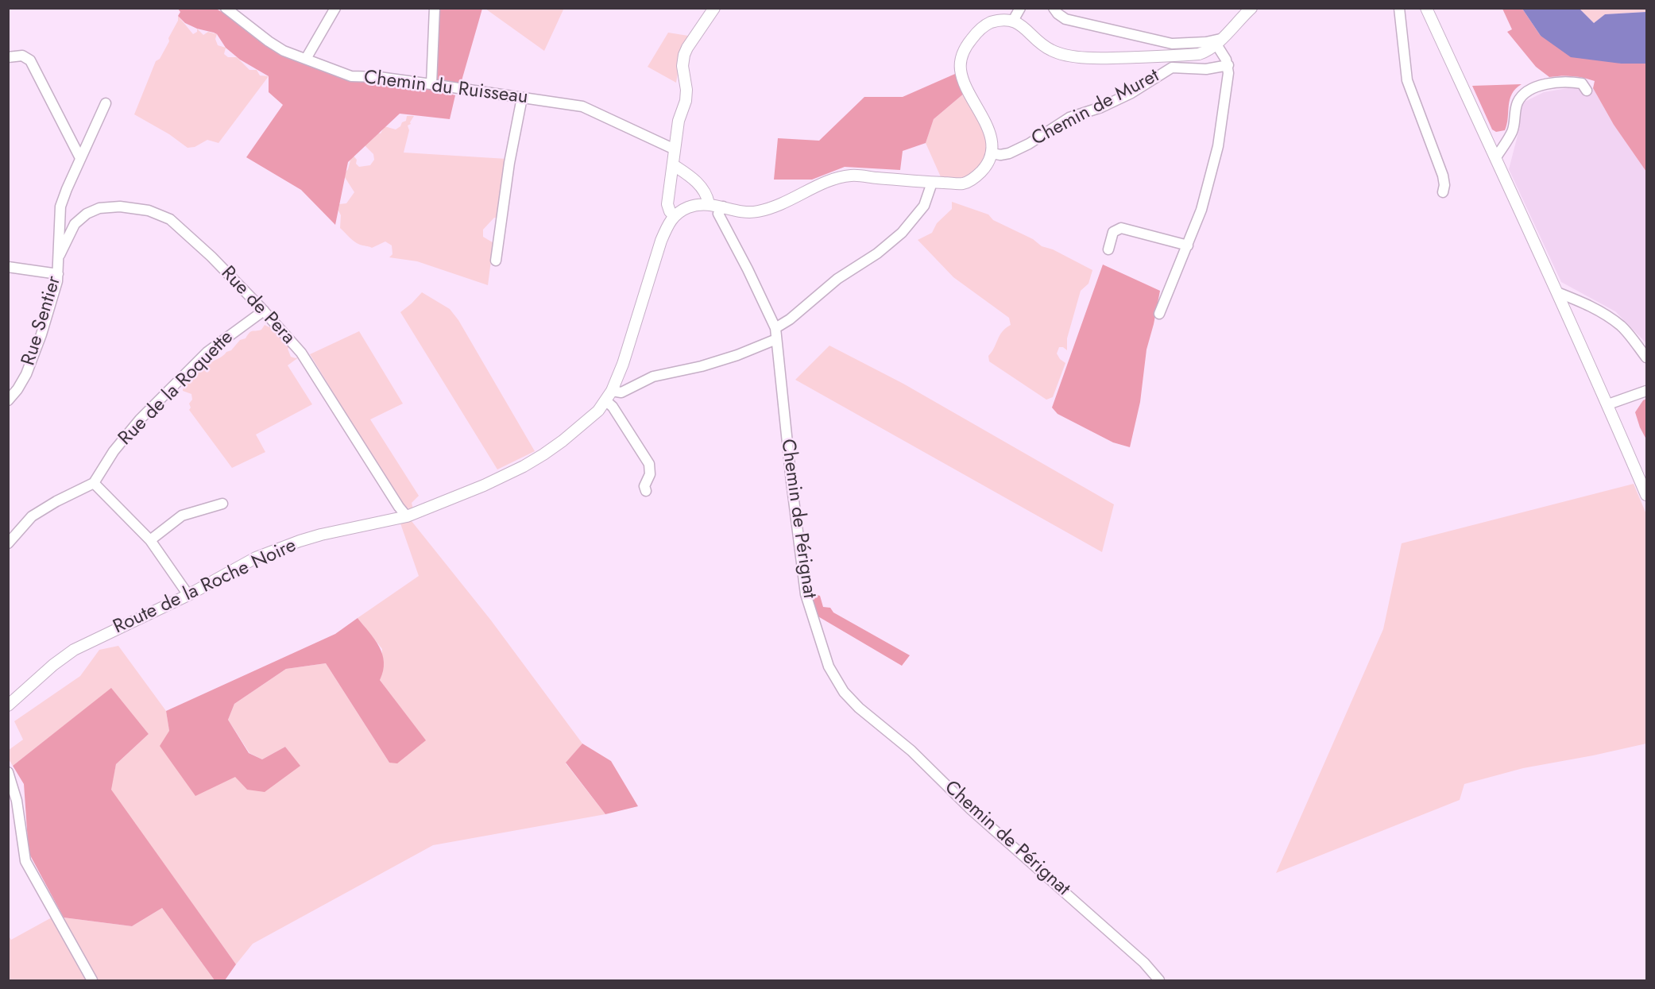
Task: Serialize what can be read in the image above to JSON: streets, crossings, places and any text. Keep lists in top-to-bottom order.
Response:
{
  "streets": {
    "street": [
      "Chemin du Ruisseau",
      "Chemin de Muret",
      "Rue de Pera",
      "Rue Sentier",
      "Rue de la Roquette",
      "Chemin de Pérignat",
      "Route de la Roche Noire"
    ]
  },
  "crossings": [
    ["Rue de Pera", "Rue Sentier"],
    ["Rue de Pera", "Rue de la Roquette"],
    ["Rue de Pera", "Route de la Roche Noire"]
  ]
}
